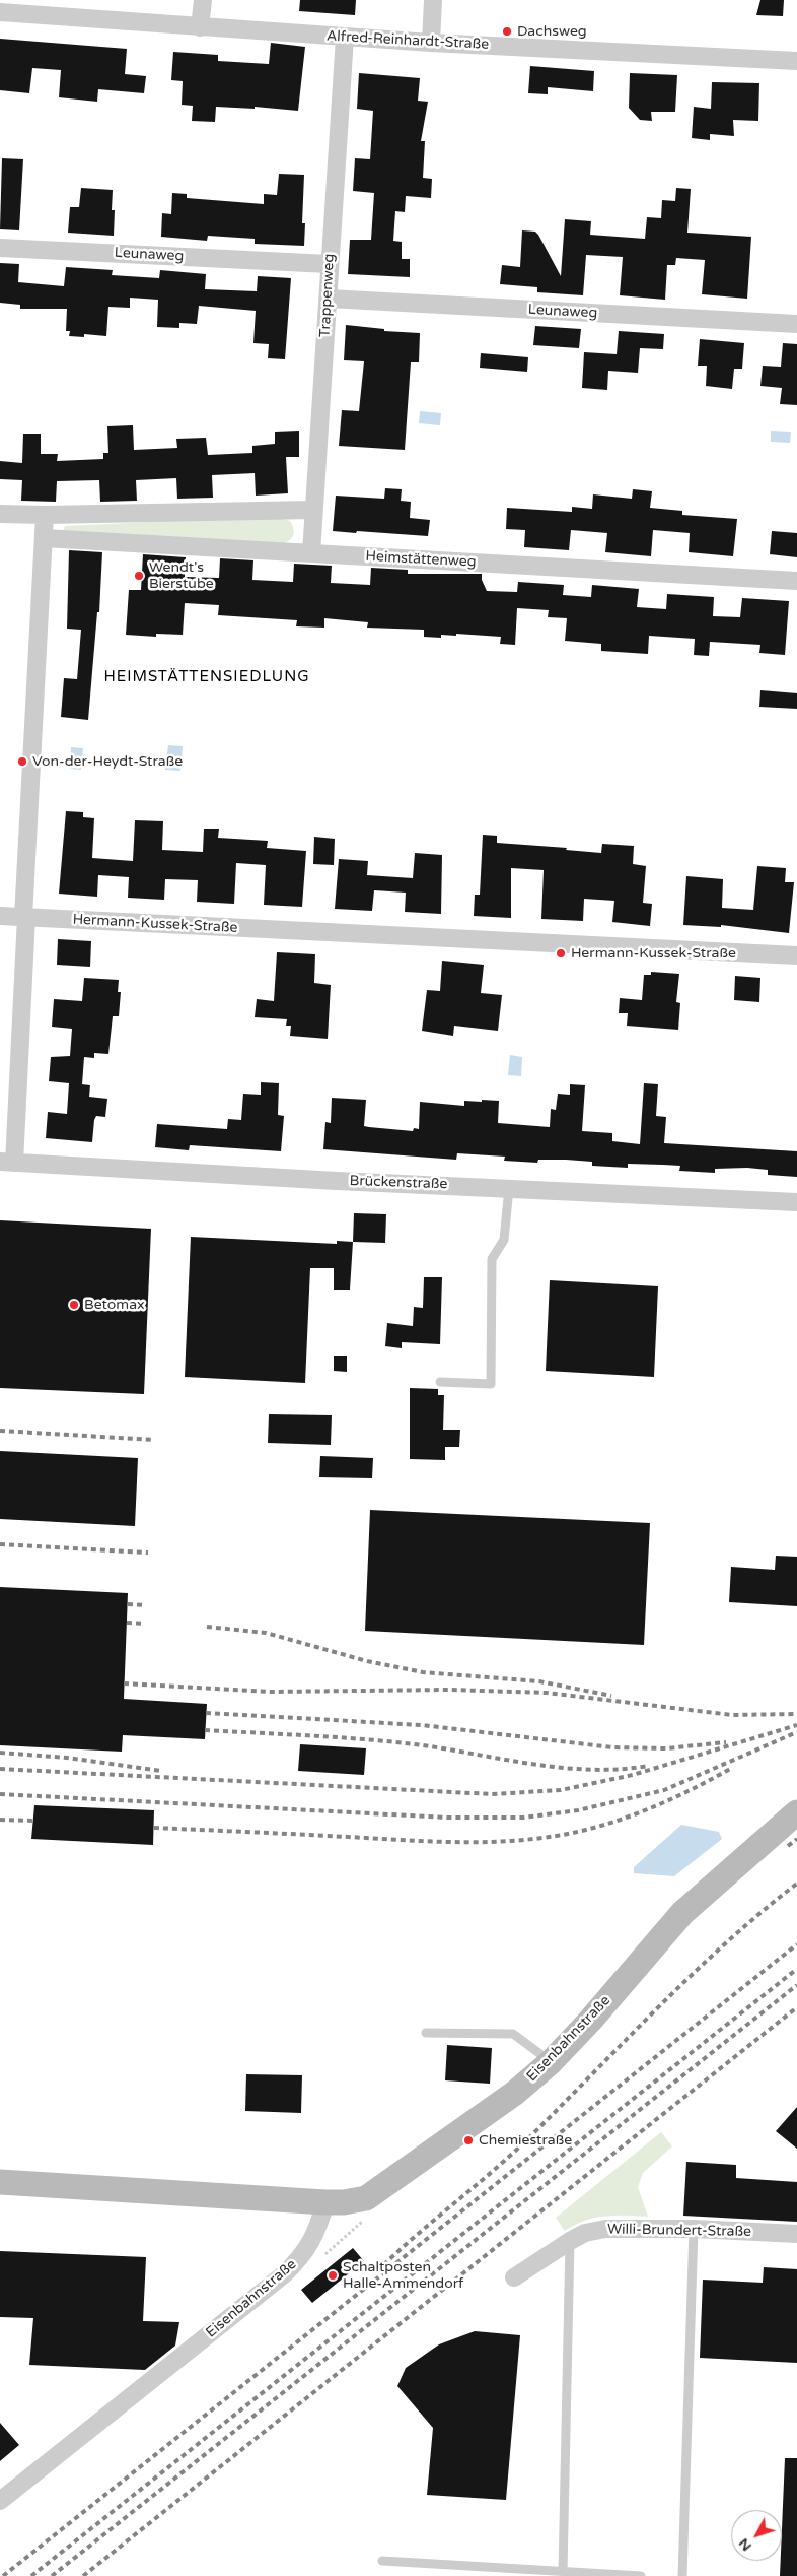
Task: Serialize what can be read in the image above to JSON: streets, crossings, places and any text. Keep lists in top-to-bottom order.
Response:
{
  "streets": {
    "street": [
      "Alfred-Reinhardt-Straße",
      "Leunaweg",
      "Trappenweg",
      "Heimstättenweg",
      "Hermann-Kussek-Straße",
      "Brückenstraße",
      "Eisenbahnstraße",
      "Willi-Brundert-Straße"
    ]
  },
  "crossings": [
    ["Alfred-Reinhardt-Straße", "Trappenweg"],
    ["Leunaweg", "Trappenweg"],
    ["Trappenweg", "Heimstättenweg"]
  ],
  "districts": ["HEIMSTÄTTENSIEDLUNG"],
  "places": [
    "Dachsweg",
    "Wendt's Bierstube",
    "Von-der-Heydt-Straße",
    "Hermann-Kussek-Straße",
    "Betomax",
    "Chemiestraße",
    "Schaltposten Halle-Ammendorf"
  ],
  "north": "bottom left"
}
